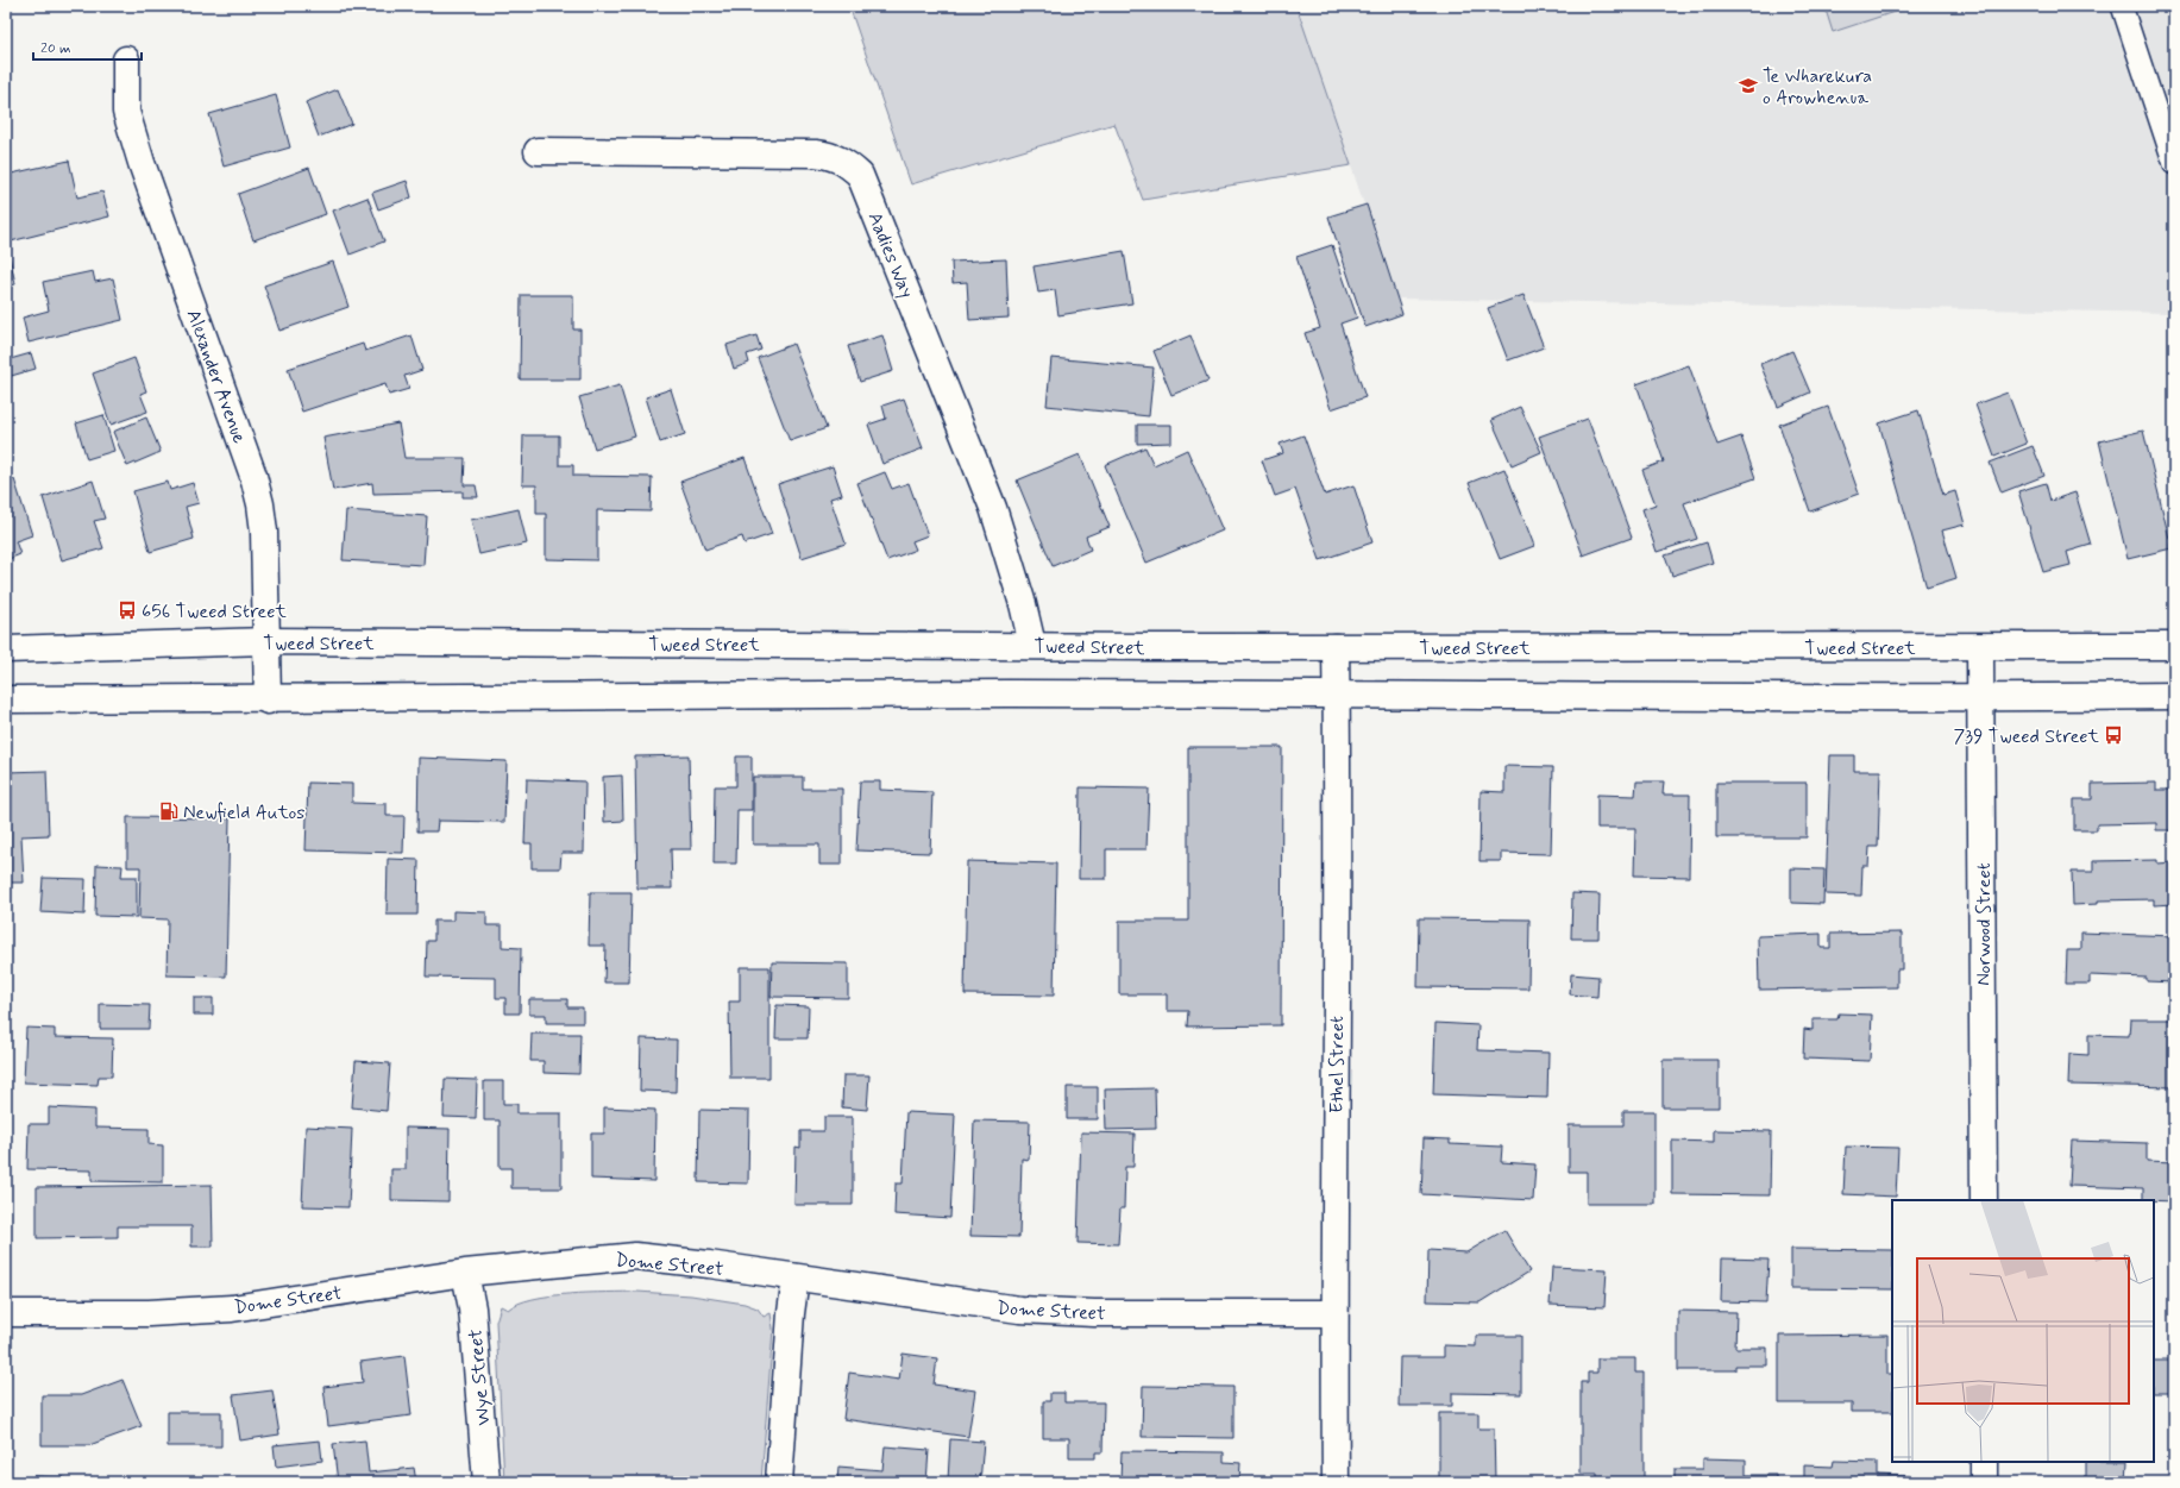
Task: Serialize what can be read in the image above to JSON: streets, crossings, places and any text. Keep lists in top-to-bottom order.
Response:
{
  "streets": {
    "street": [
      "Aadies Way",
      "Alexander Avenue",
      "Tweed Street",
      "Norwood Street",
      "Ethel Street",
      "Dome Street",
      "Wye Street"
    ]
  },
  "crossings": [
    ["Aadies Way", "Tweed Street"],
    ["Alexander Avenue", "Tweed Street"],
    ["Tweed Street", "Norwood Street"],
    ["Tweed Street", "Ethel Street"],
    ["Ethel Street", "Dome Street"],
    ["Dome Street", "Wye Street"]
  ],
  "places": {
    "school or university": ["Te Wharekura o Arowhenua"],
    "bus stop": ["656 Tweed Street", "739 Tweed Street"],
    "fuel station": ["Newfield Autos"]
  },
  "scale_bar": "20 m"
}
